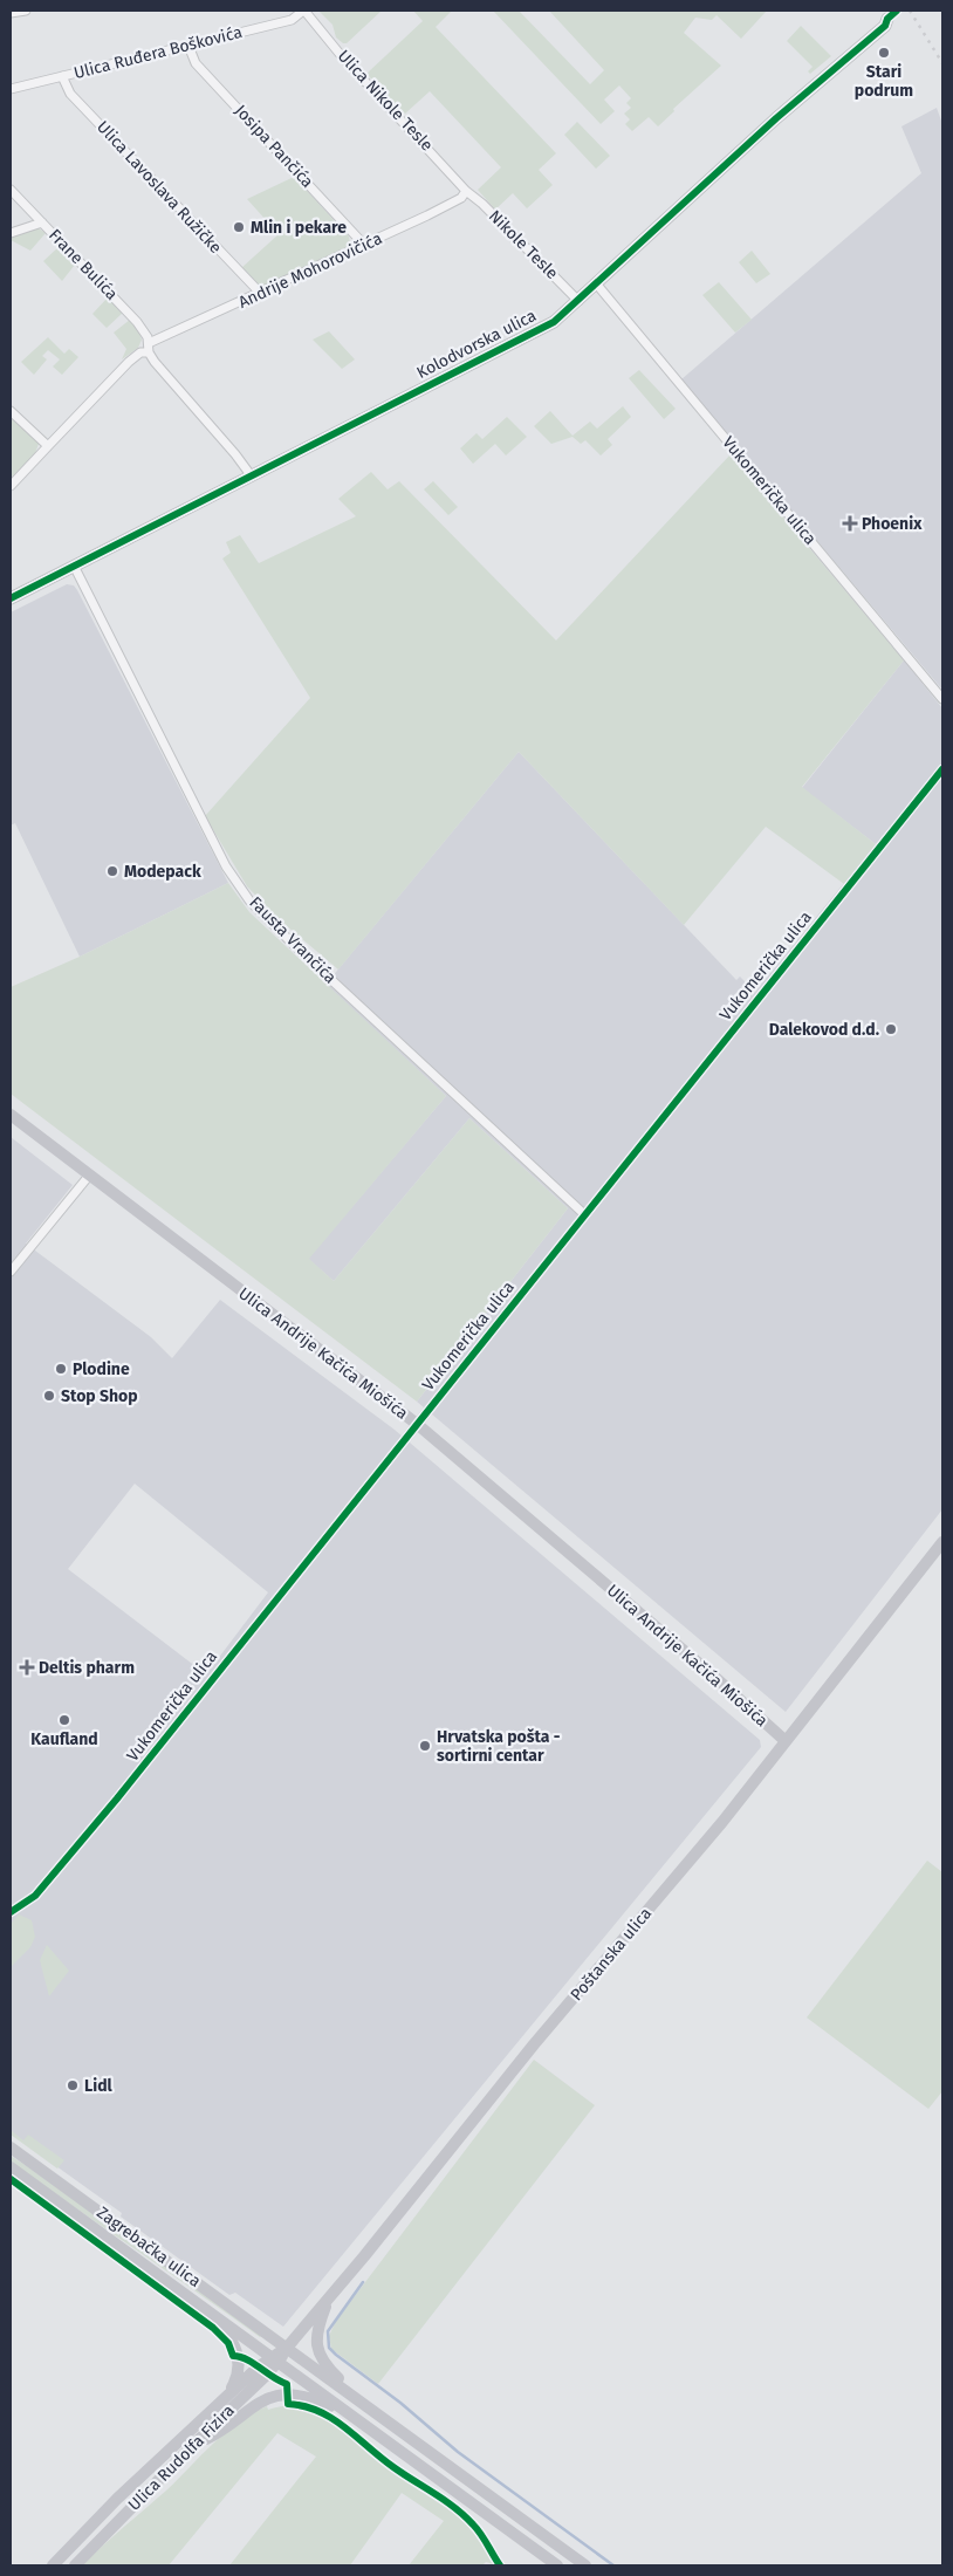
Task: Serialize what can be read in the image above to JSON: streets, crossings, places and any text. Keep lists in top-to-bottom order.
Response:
{
  "streets": {
    "main road": [
      "Ulica Andrije Kačića Miošića",
      "Poštanska ulica",
      "Zagrebačka ulica",
      "Ulica Rudolfa Fizira"
    ],
    "street": [
      "Ulica Ruđera Boškovića",
      "Ulica Nikole Tesle",
      "Josipa Pančića",
      "Ulica Lavoslava Ružičke",
      "Nikole Tesle",
      "Frane Bulića",
      "Andrije Mohorovičića",
      "Kolodvorska ulica",
      "Vukomerička ulica",
      "Fausta Vrančića"
    ]
  },
  "crossings": [
    ["Ulica Ruđera Boškovića", "Ulica Nikole Tesle"],
    ["Ulica Ruđera Boškovića", "Josipa Pančića"],
    ["Ulica Ruđera Boškovića", "Ulica Lavoslava Ružičke"],
    ["Ulica Nikole Tesle", "Nikole Tesle"],
    ["Ulica Nikole Tesle", "Andrije Mohorovičića"],
    ["Josipa Pančića", "Andrije Mohorovičića"],
    ["Ulica Lavoslava Ružičke", "Andrije Mohorovičića"],
    ["Nikole Tesle", "Andrije Mohorovičića"],
    ["Nikole Tesle", "Kolodvorska ulica"],
    ["Frane Bulića", "Andrije Mohorovičića"],
    ["Frane Bulića", "Kolodvorska ulica"],
    ["Kolodvorska ulica", "Vukomerička ulica"],
    ["Kolodvorska ulica", "Fausta Vrančića"],
    ["Vukomerička ulica", "Fausta Vrančića"],
    ["Vukomerička ulica", "Ulica Andrije Kačića Miošića"],
    ["Ulica Andrije Kačića Miošića", "Poštanska ulica"],
    ["Poštanska ulica", "Zagrebačka ulica"],
    ["Poštanska ulica", "Ulica Rudolfa Fizira"],
    ["Zagrebačka ulica", "Ulica Rudolfa Fizira"]
  ],
  "places": {
    "other": [
      "Stari podrum",
      "Mlin i pekare",
      "Modepack",
      "Dalekovod d.d.",
      "Plodine",
      "Stop Shop",
      "Kaufland",
      "Hrvatska pošta - sortirni centar",
      "Lidl"
    ],
    "health": ["Phoenix", "Deltis pharm"]
  }
}
